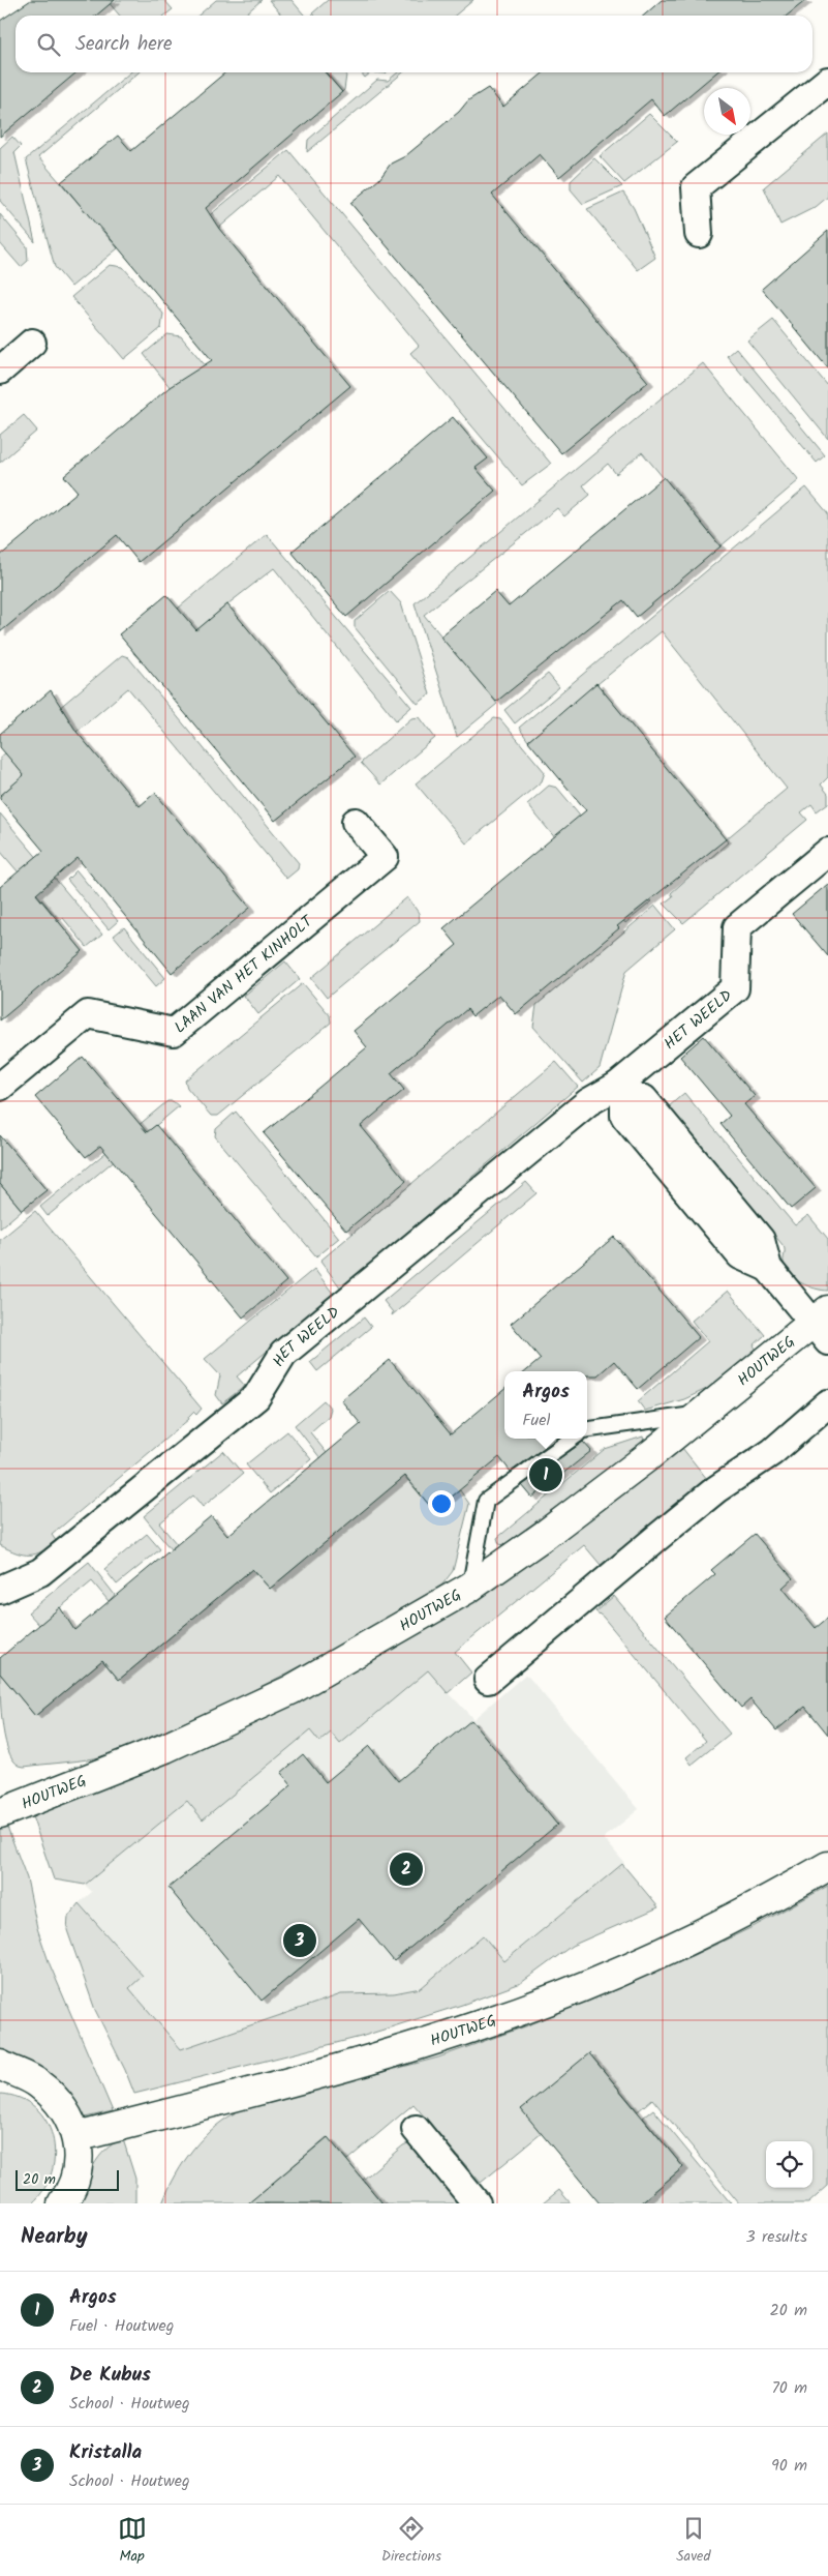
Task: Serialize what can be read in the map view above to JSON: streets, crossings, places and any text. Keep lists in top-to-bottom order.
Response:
{
  "streets": {
    "street": ["LAAN VAN HET KINHOLT", "HET WEELD", "HOUTWEG"]
  },
  "scale_bar": "20 m",
  "north": "bottom right",
  "page": {
    "search": "Search here",
    "popup": ["Argos", "Fuel"],
    "pins": ["1", "2", "3"],
    "scale": "20 m",
    "heading": ["Nearby", "3 results"],
    "list": [
      {
        "mark": "1",
        "name": "Argos",
        "note": "Fuel · Houtweg",
        "value": "20 m"
      },
      {
        "mark": "2",
        "name": "De Kubus",
        "note": "School · Houtweg",
        "value": "70 m"
      },
      {
        "mark": "3",
        "name": "Kristalla",
        "note": "School · Houtweg",
        "value": "90 m"
      }
    ],
    "nav": ["Map", "Directions", "Saved"]
  }
}
